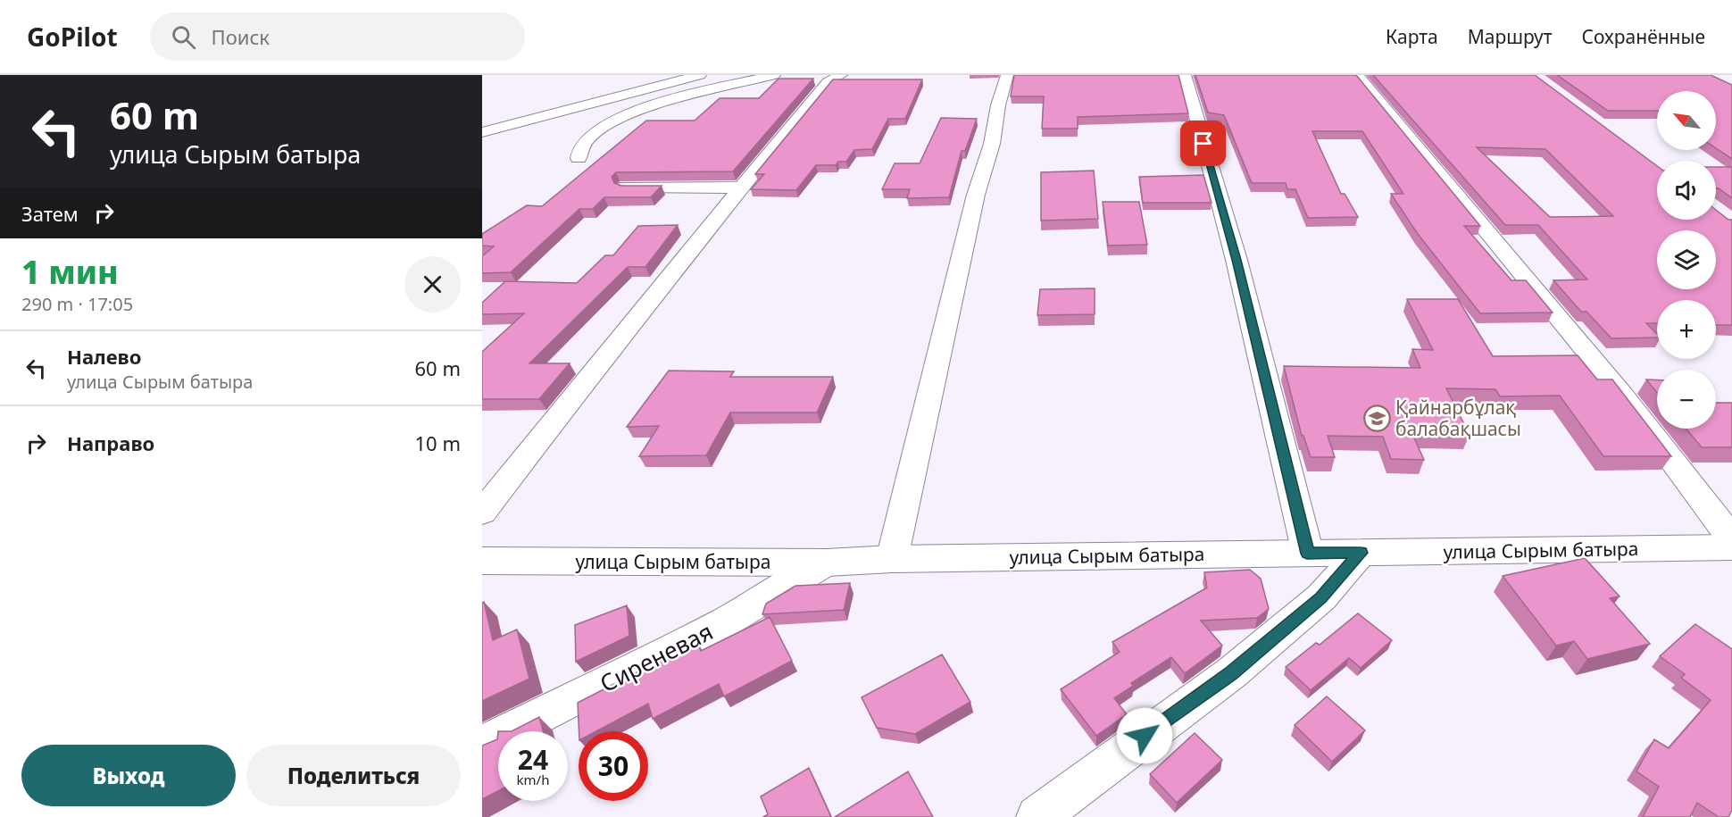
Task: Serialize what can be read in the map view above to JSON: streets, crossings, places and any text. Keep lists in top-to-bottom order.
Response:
{
  "streets": {
    "street": ["улица Сырым батыра", "Сиреневая"]
  },
  "crossings": [
    ["улица Сырым батыра", "Сиреневая"]
  ],
  "places": {
    "school or university": ["Қайнарбұлақ балабақшасы"]
  },
  "north": "top left",
  "page": {
    "header": "GoPilot",
    "search": "Поиск",
    "nav": ["Карта", "Маршрут", "Сохранённые"],
    "turn": ["60 m", "улица Сырым батыра"],
    "map_buttons": ["+", "−"],
    "then": "Затем",
    "heading": ["1 мин", "290 m · 17:05"],
    "list": [
      {
        "name": "Налево",
        "note": "улица Сырым батыра",
        "value": "60 m"
      },
      {
        "name": "Направо",
        "value": "10 m"
      }
    ],
    "speed": "24 km/h",
    "limit": "30",
    "buttons": ["Выход", "Поделиться"]
  }
}
